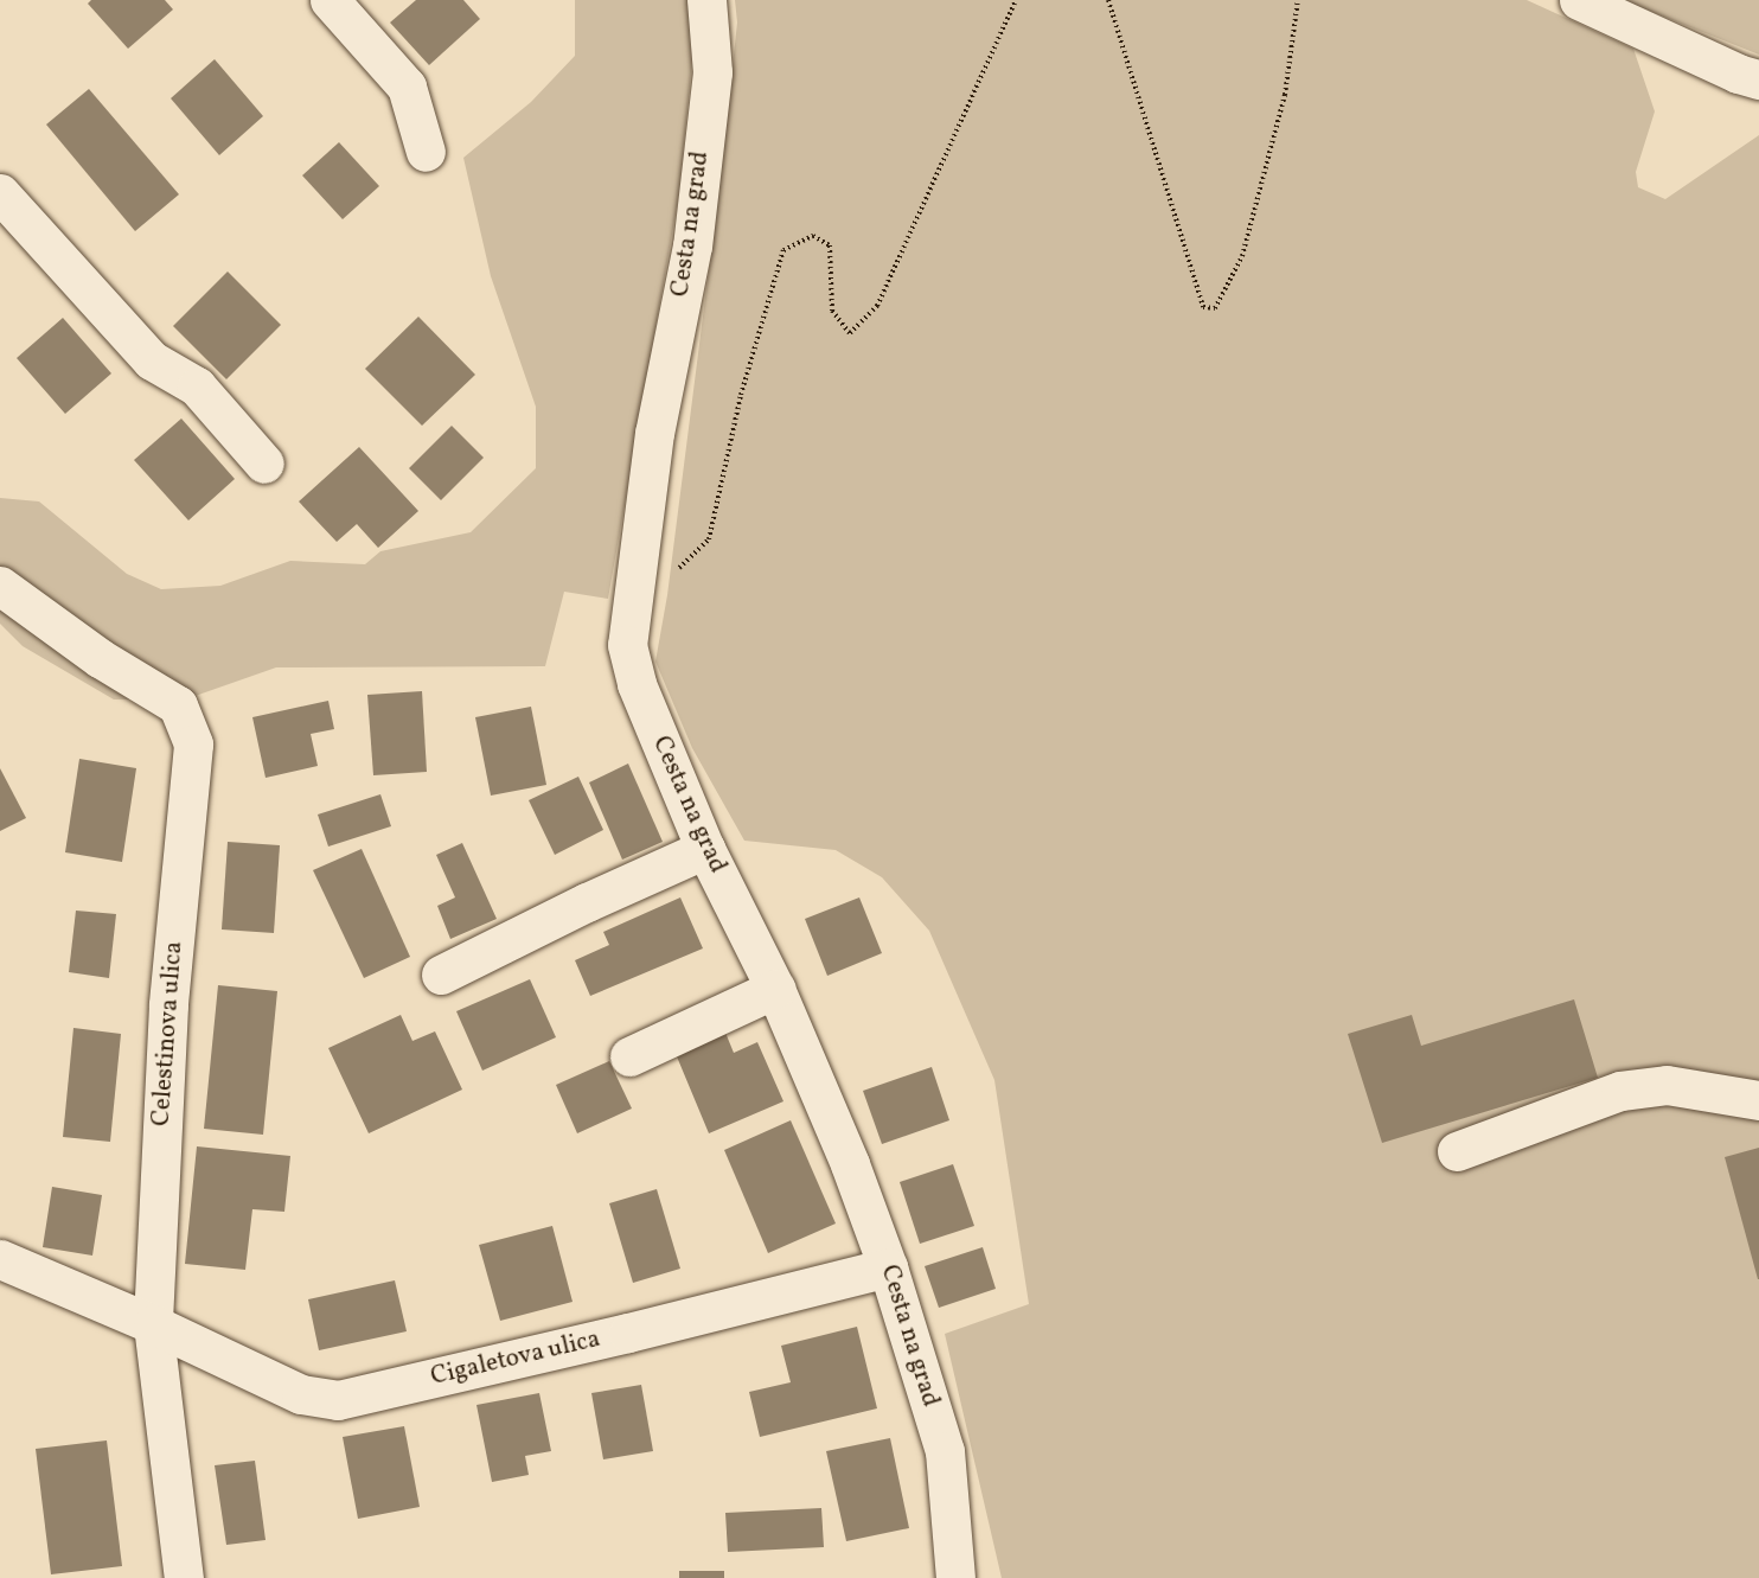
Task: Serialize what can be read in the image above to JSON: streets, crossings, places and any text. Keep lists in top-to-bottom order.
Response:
{
  "streets": {
    "street": ["Cesta na grad", "Celestinova ulica", "Cigaletova ulica"]
  },
  "crossings": [
    ["Cesta na grad", "Cigaletova ulica"],
    ["Celestinova ulica", "Cigaletova ulica"]
  ]
}
